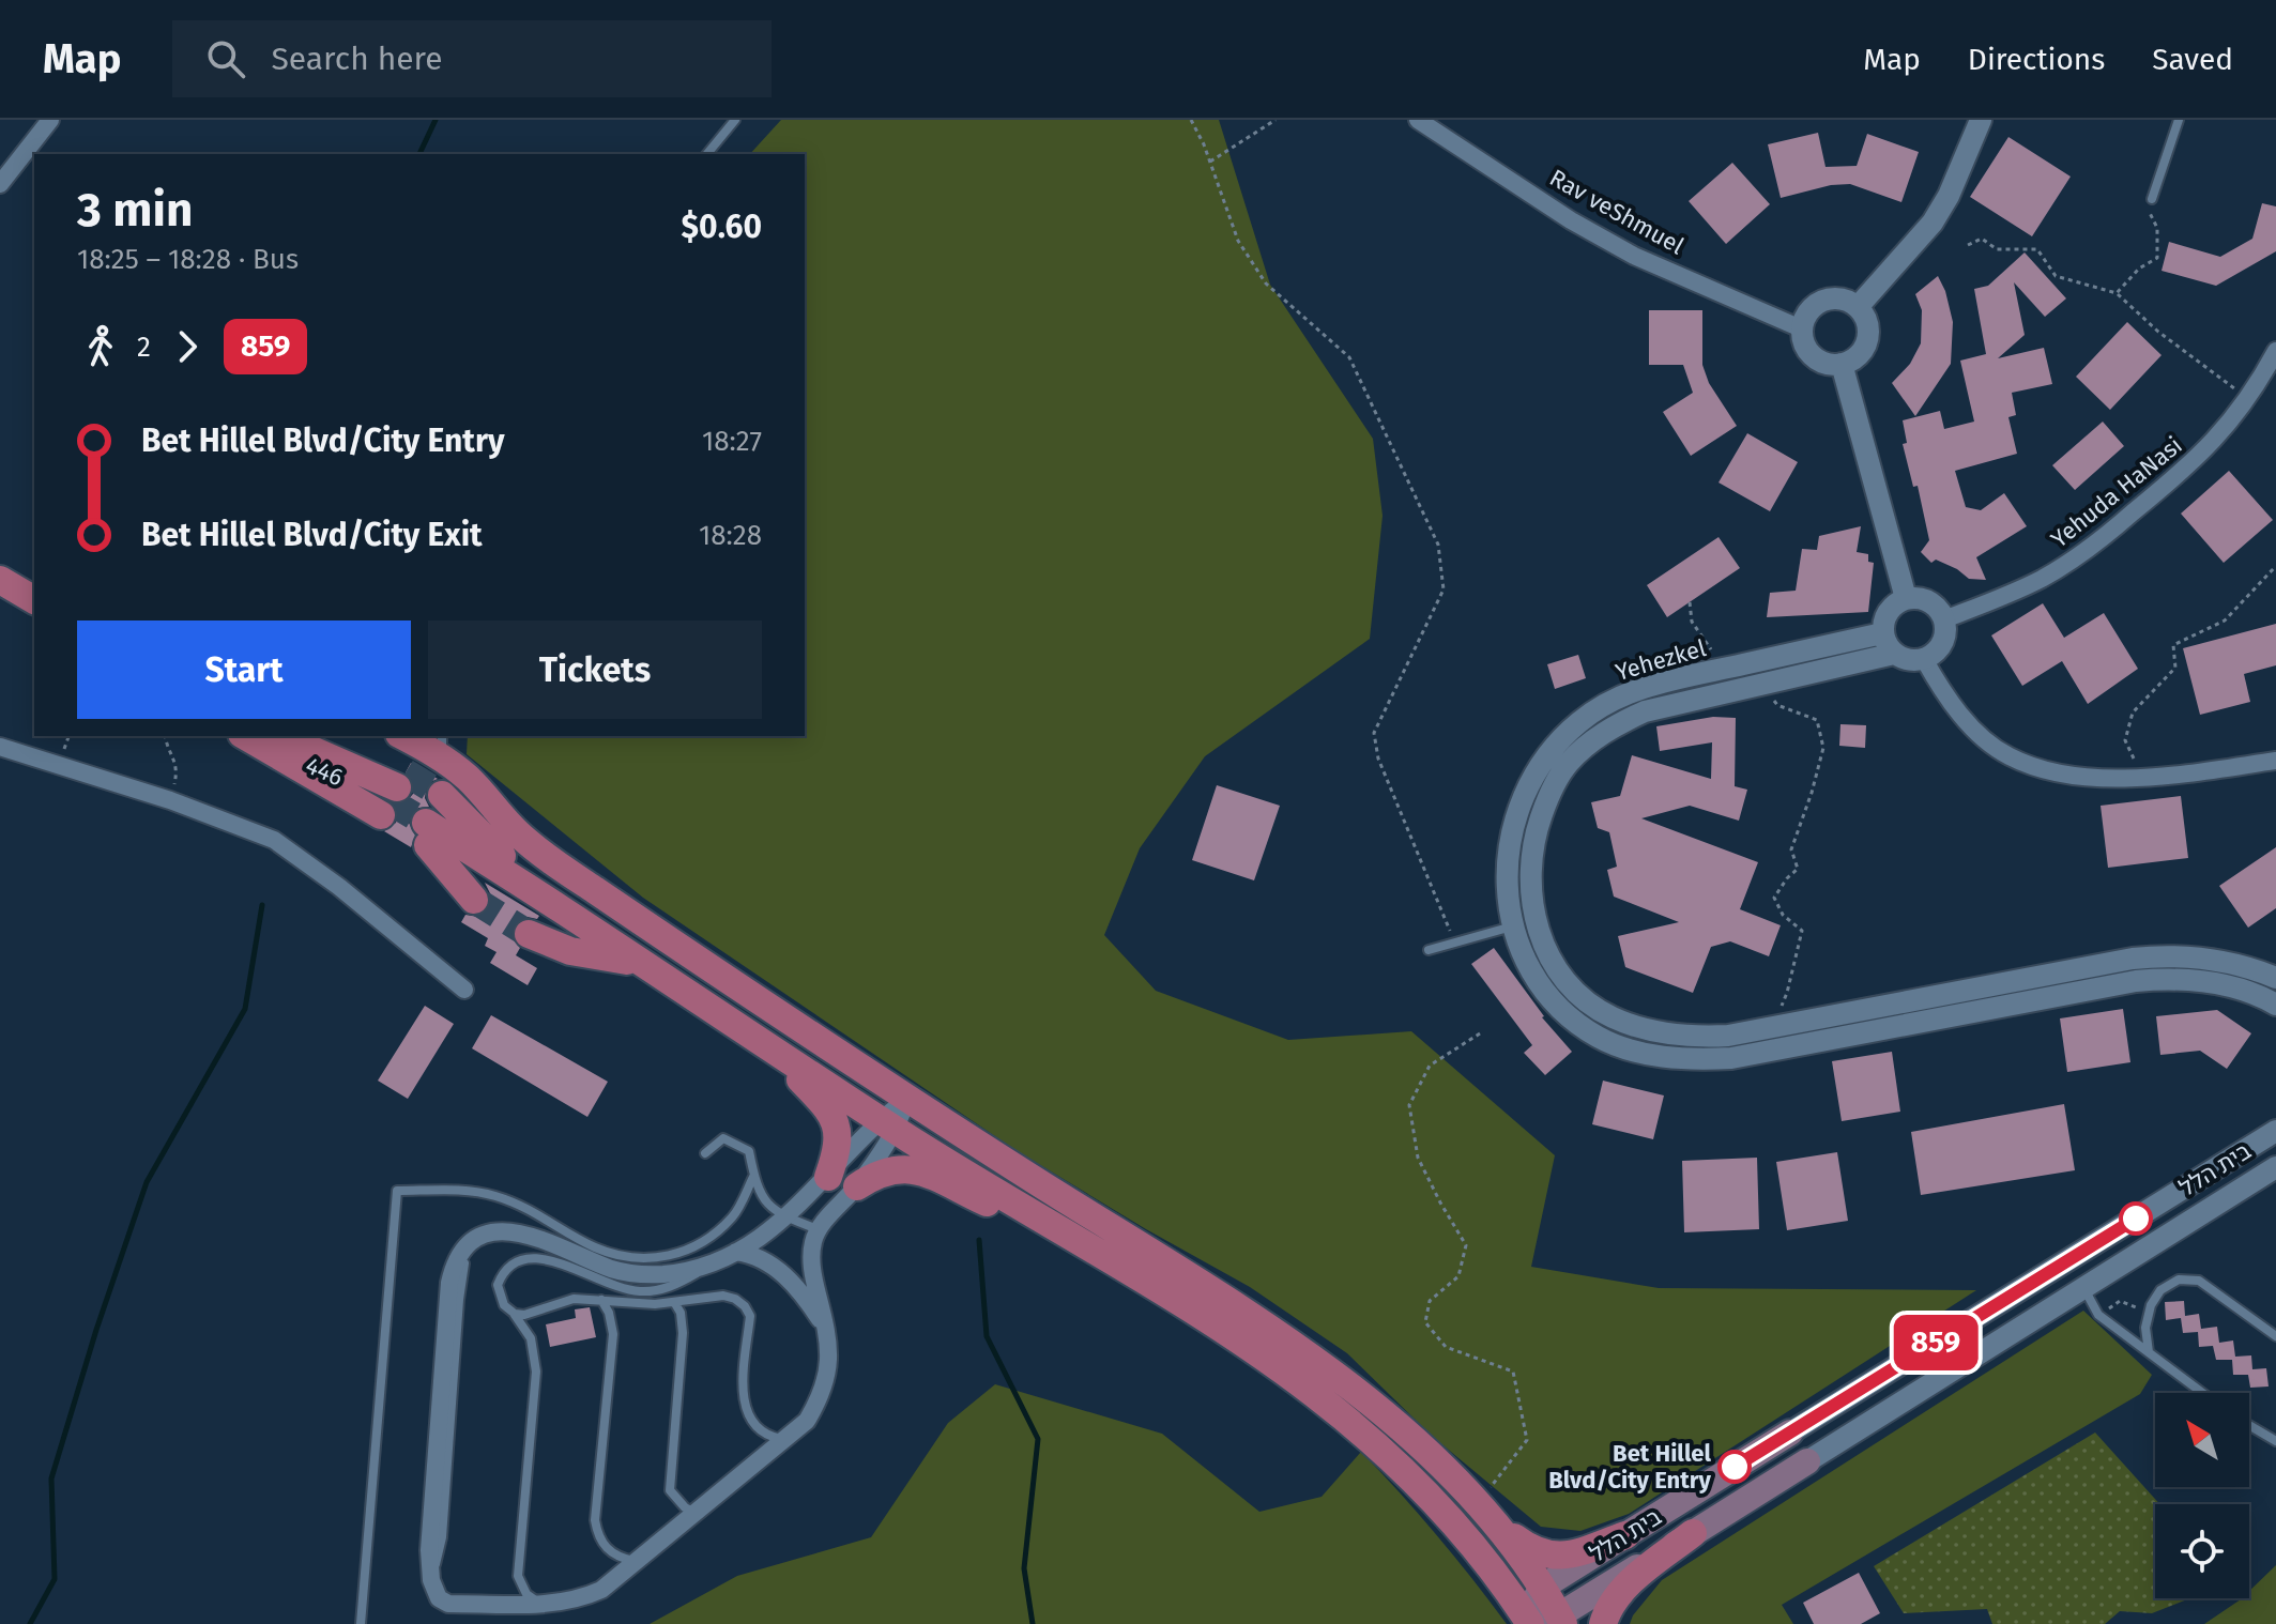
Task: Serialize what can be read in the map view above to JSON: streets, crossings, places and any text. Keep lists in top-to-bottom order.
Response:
{
  "streets": {
    "main road": ["446", "בית הלל"],
    "street": ["Rav veShmuel", "Yehuda HaNasi", "Yehezkel"]
  },
  "crossings": [
    ["Yehuda HaNasi", "Yehezkel"]
  ],
  "places": ["Bet Hillel Blvd/City Entry"],
  "lines": ["bus line 859"],
  "north": "top left",
  "page": {
    "header": "Map",
    "search": "Search here",
    "nav": ["Map", "Directions", "Saved"],
    "on_map": "859",
    "heading": ["3 min", "18:25 – 18:28 · Bus", "$0.60"],
    "legs": ["2", "859"],
    "list": [
      {
        "name": "Bet Hillel Blvd/City Entry",
        "value": "18:27"
      },
      {
        "name": "Bet Hillel Blvd/City Exit",
        "value": "18:28"
      }
    ],
    "buttons": ["Start", "Tickets"]
  }
}
